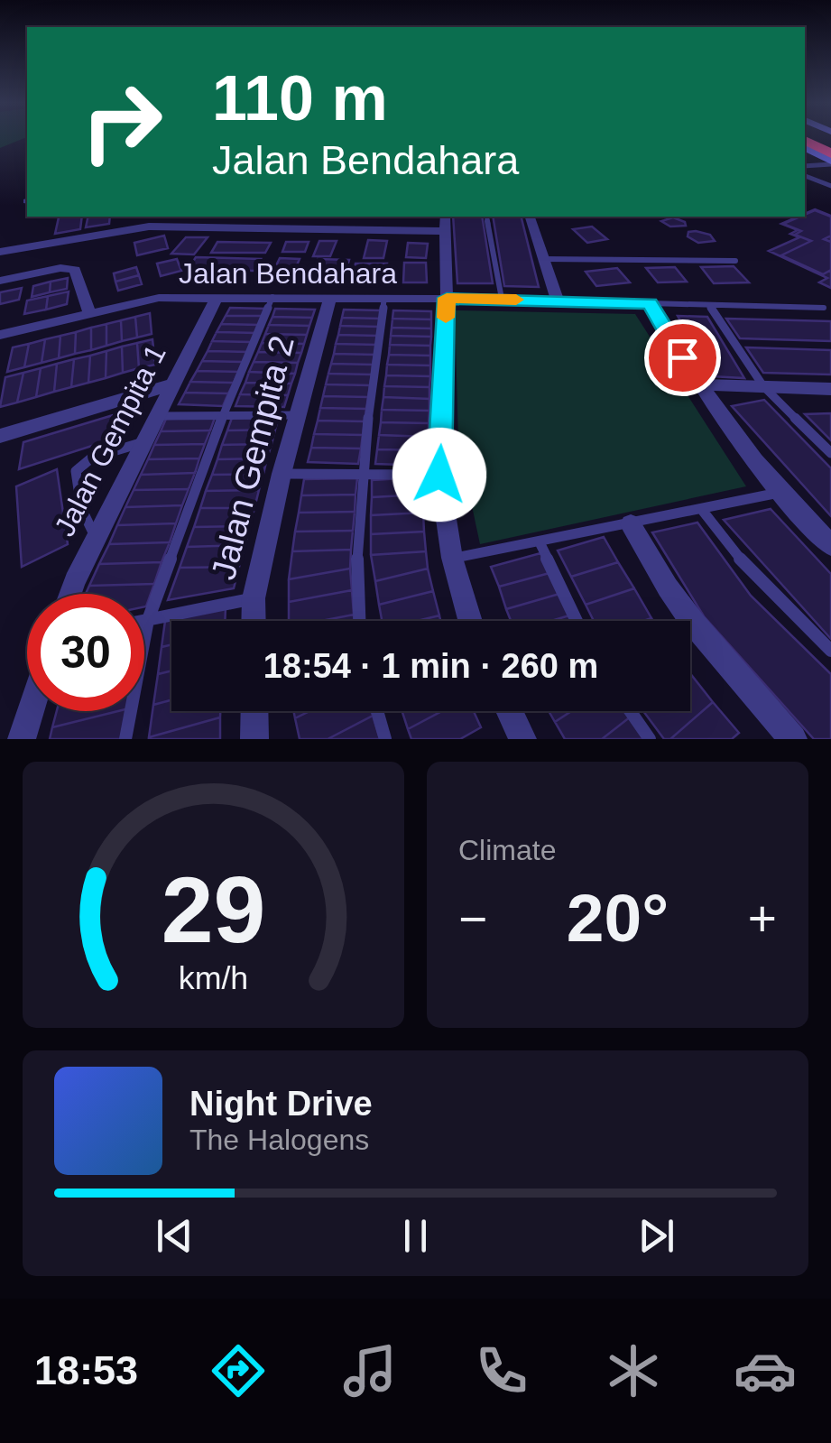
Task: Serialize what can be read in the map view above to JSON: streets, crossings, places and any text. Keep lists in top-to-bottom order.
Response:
{
  "streets": {
    "street": ["Jalan Bendahara", "Jalan Gempita 1", "Jalan Gempita 2"]
  },
  "crossings": [
    ["Jalan Bendahara", "Jalan Gempita 1"],
    ["Jalan Bendahara", "Jalan Gempita 2"]
  ],
  "page": {
    "turn": ["110 m", "Jalan Bendahara"],
    "limit": "30",
    "trip": "18:54 · 1 min · 260 m",
    "tile": "Climate",
    "heat": ["−", "20°", "+"],
    "song": ["Night Drive", "The Halogens"],
    "tabs": "18:53",
    "gauge": ["29", "km/h"]
  }
}
